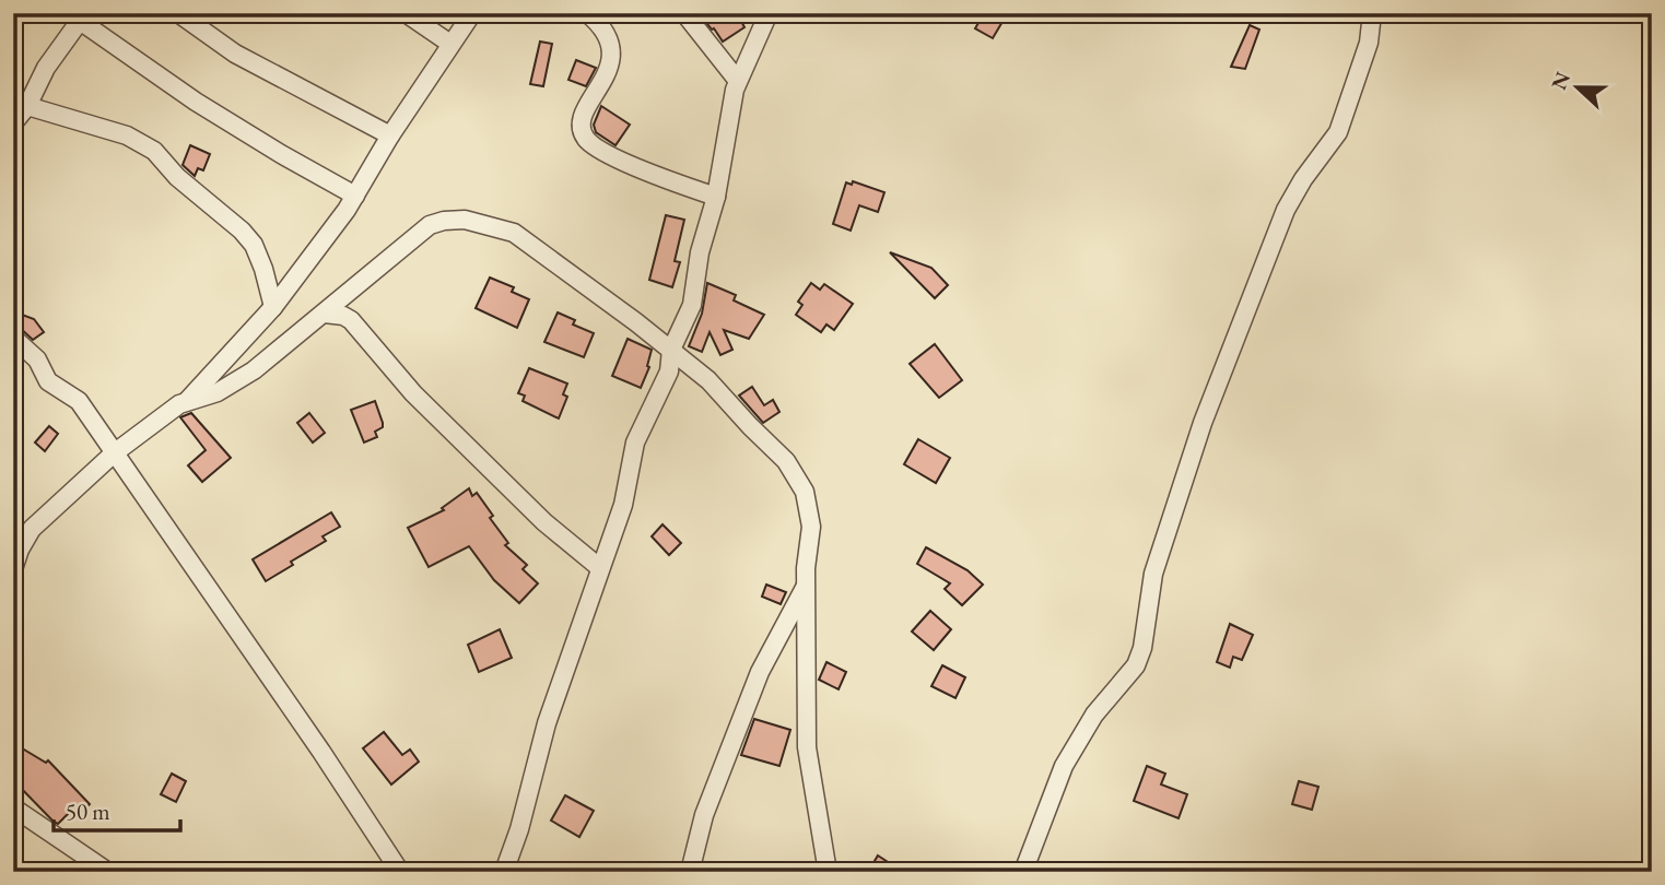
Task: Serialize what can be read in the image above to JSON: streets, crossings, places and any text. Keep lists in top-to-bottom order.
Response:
{
  "scale_bar": "50 m",
  "north": "left"
}
